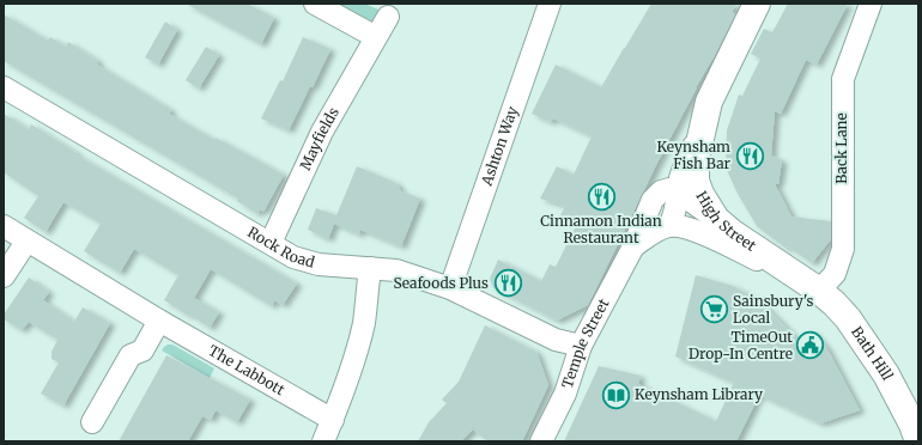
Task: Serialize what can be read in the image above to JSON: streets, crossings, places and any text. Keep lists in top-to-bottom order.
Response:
{
  "streets": {
    "main road": ["High Street", "Bath Hill"],
    "street": [
      "Mayfields",
      "Ashton Way",
      "Back Lane",
      "Rock Road",
      "Temple Street",
      "The Labbott"
    ]
  },
  "crossings": [
    ["Mayfields", "Rock Road"],
    ["Ashton Way", "Rock Road"],
    ["Back Lane", "High Street"],
    ["Back Lane", "Bath Hill"],
    ["High Street", "Temple Street"],
    ["High Street", "Bath Hill"],
    ["Rock Road", "Temple Street"]
  ],
  "places": {
    "restaurant": ["Keynsham Fish Bar", "Cinnamon Indian Restaurant", "Seafoods Plus"],
    "supermarket": ["Sainsbury's Local"],
    "public building": ["TimeOut Drop-In Centre"],
    "library": ["Keynsham Library"]
  }
}
